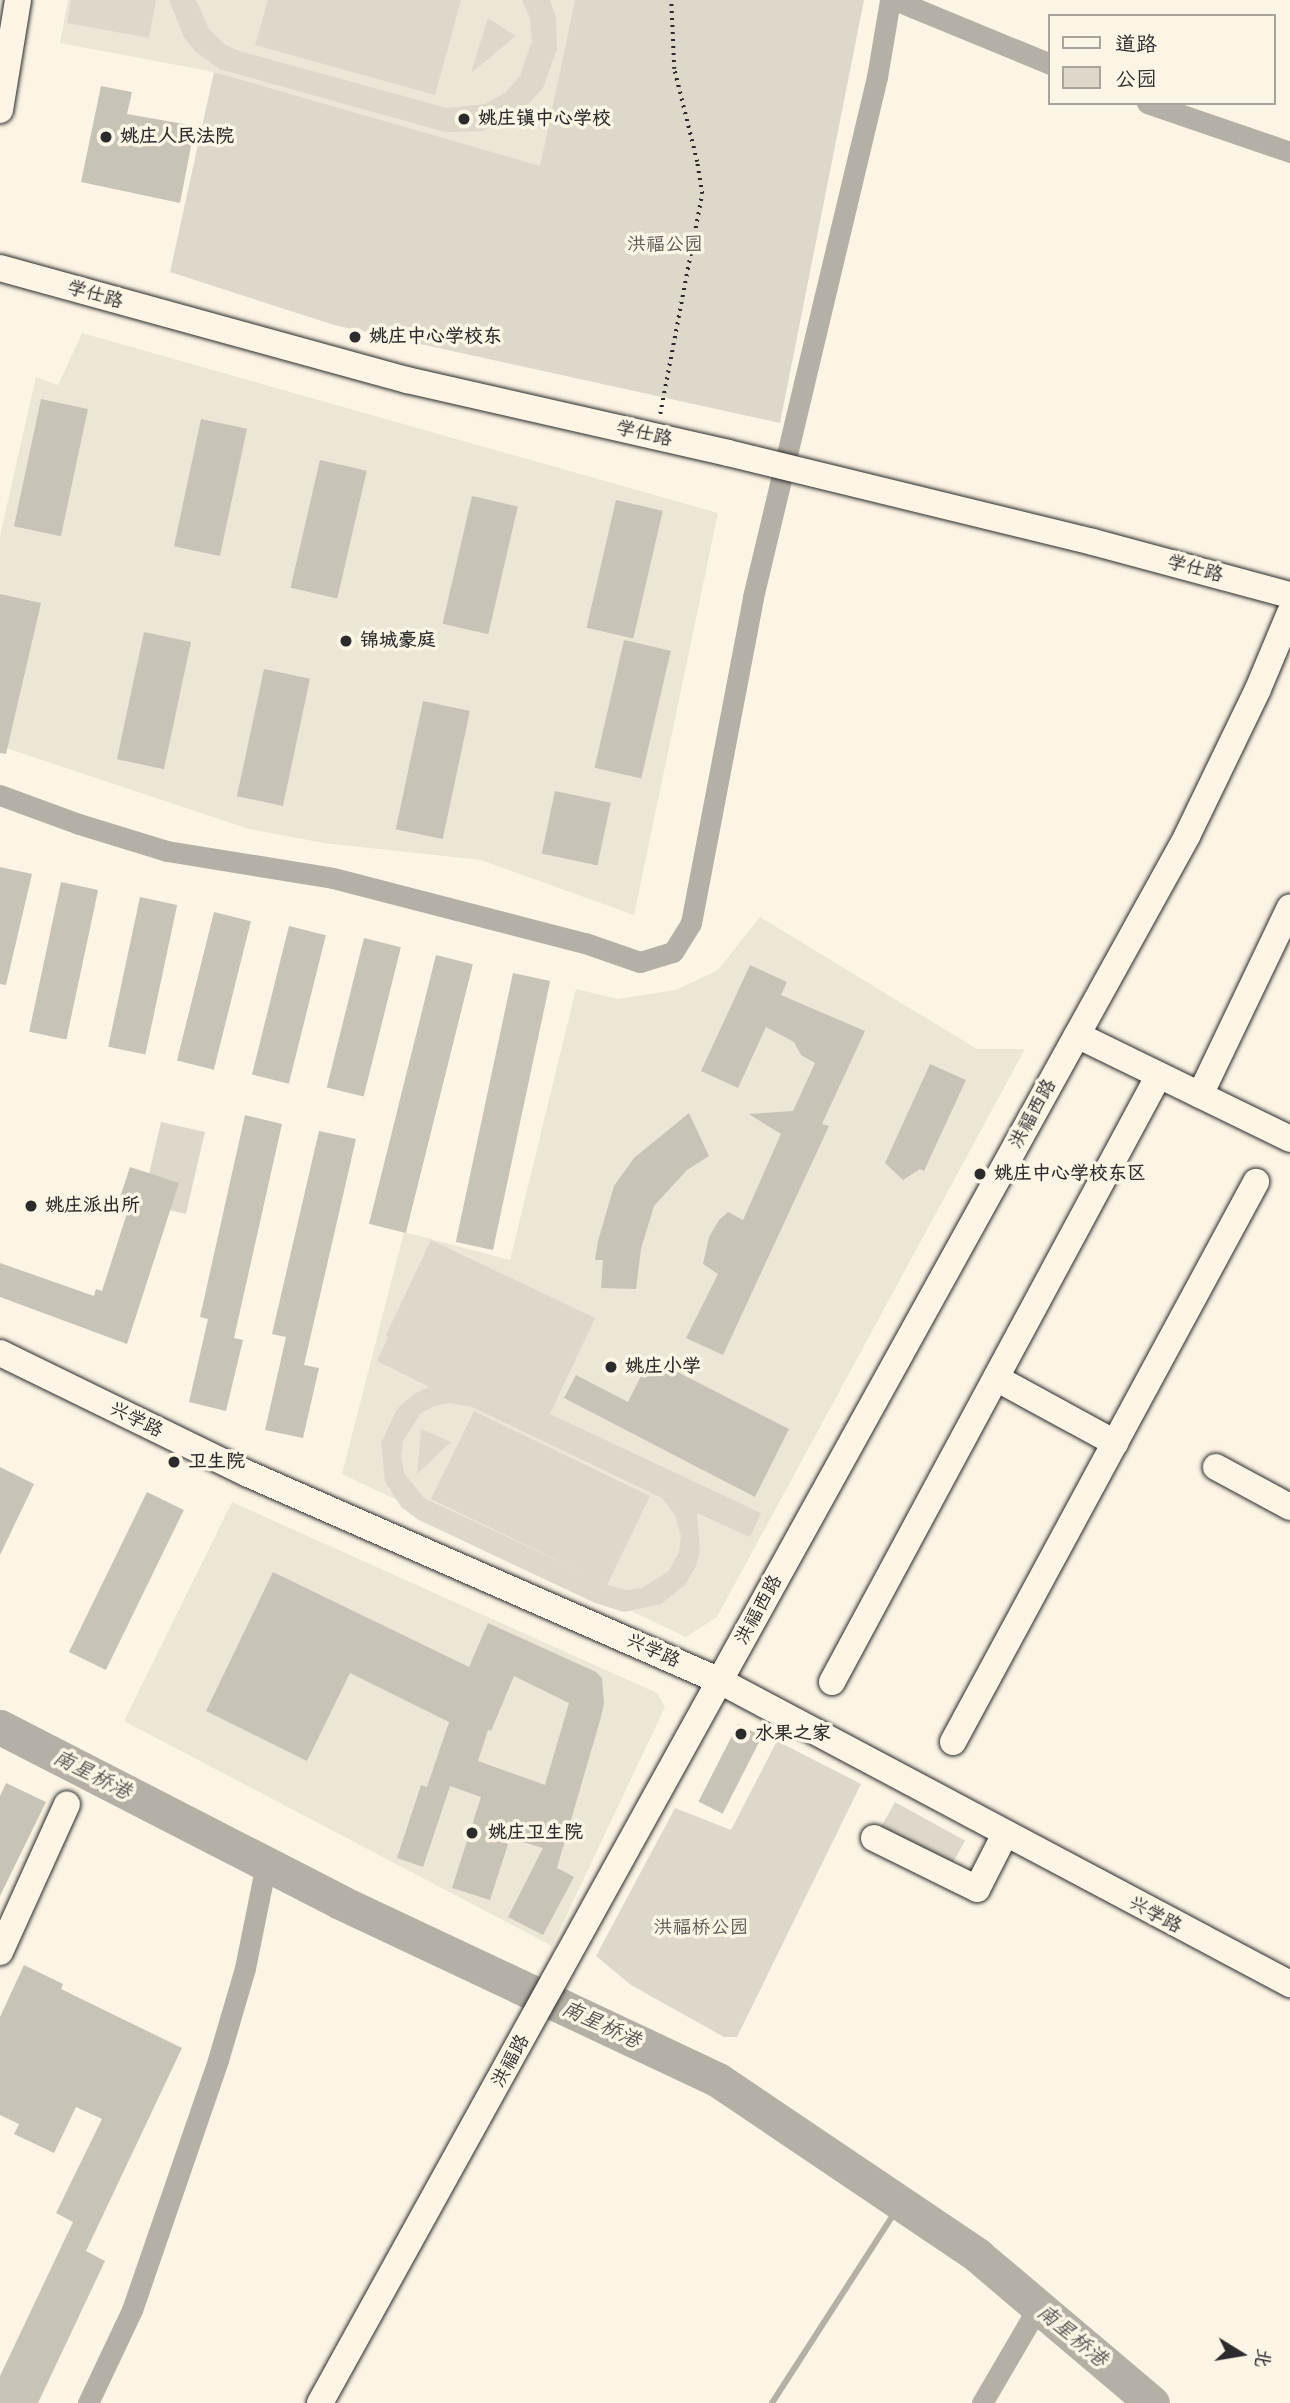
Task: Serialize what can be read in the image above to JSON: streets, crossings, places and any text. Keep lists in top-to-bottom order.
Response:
{
  "streets": {
    "street": [
      "学仕路",
      "洪福西路",
      "兴学路",
      "洪福路"
    ]
  },
  "crossings": [
    ["洪福西路", "兴学路"],
    ["洪福西路", "洪福路"],
    ["兴学路", "洪福路"]
  ],
  "water": ["南星桥港"],
  "parks": ["洪福公园", "洪福桥公园"],
  "places": [
    "姚庄镇中心学校",
    "姚庄人民法院",
    "姚庄中心学校东",
    "锦城豪庭",
    "姚庄中心学校东区",
    "姚庄派出所",
    "姚庄小学",
    "卫生院",
    "水果之家",
    "姚庄卫生院"
  ],
  "legend": ["道路", "公园"],
  "north": "right"
}
